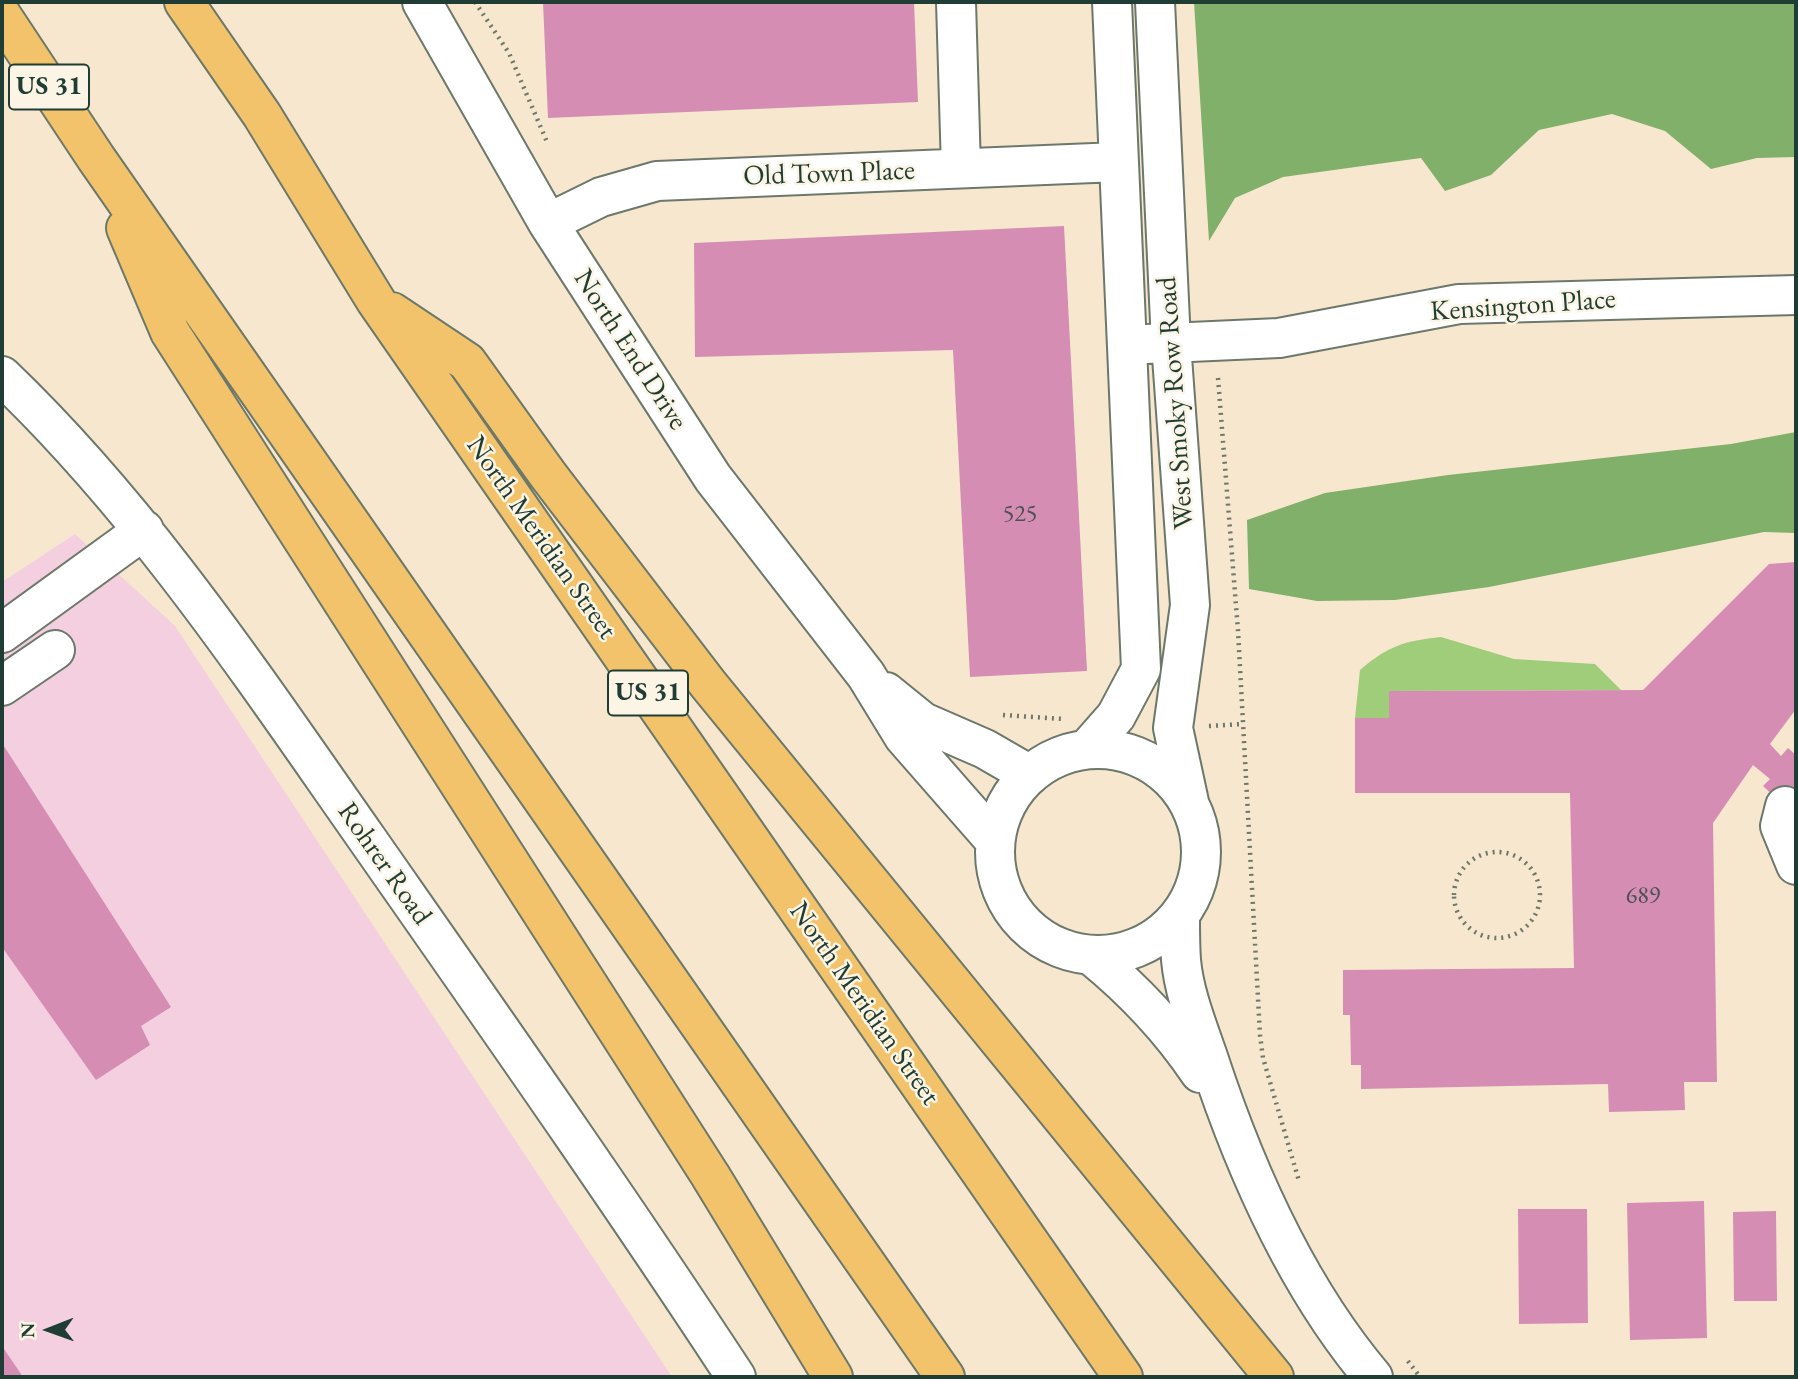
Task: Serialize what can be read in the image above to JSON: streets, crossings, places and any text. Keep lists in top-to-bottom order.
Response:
{
  "streets": {
    "highway": ["US 31", "North Meridian Street"],
    "street": [
      "Old Town Place",
      "Kensington Place",
      "North End Drive",
      "West Smoky Row Road",
      "Rohrer Road"
    ]
  },
  "crossings": [
    ["Old Town Place", "North End Drive"],
    ["Old Town Place", "West Smoky Row Road"],
    ["Kensington Place", "West Smoky Row Road"],
    ["North End Drive", "West Smoky Row Road"]
  ],
  "house_numbers": ["525", "689"],
  "north": "left"
}
